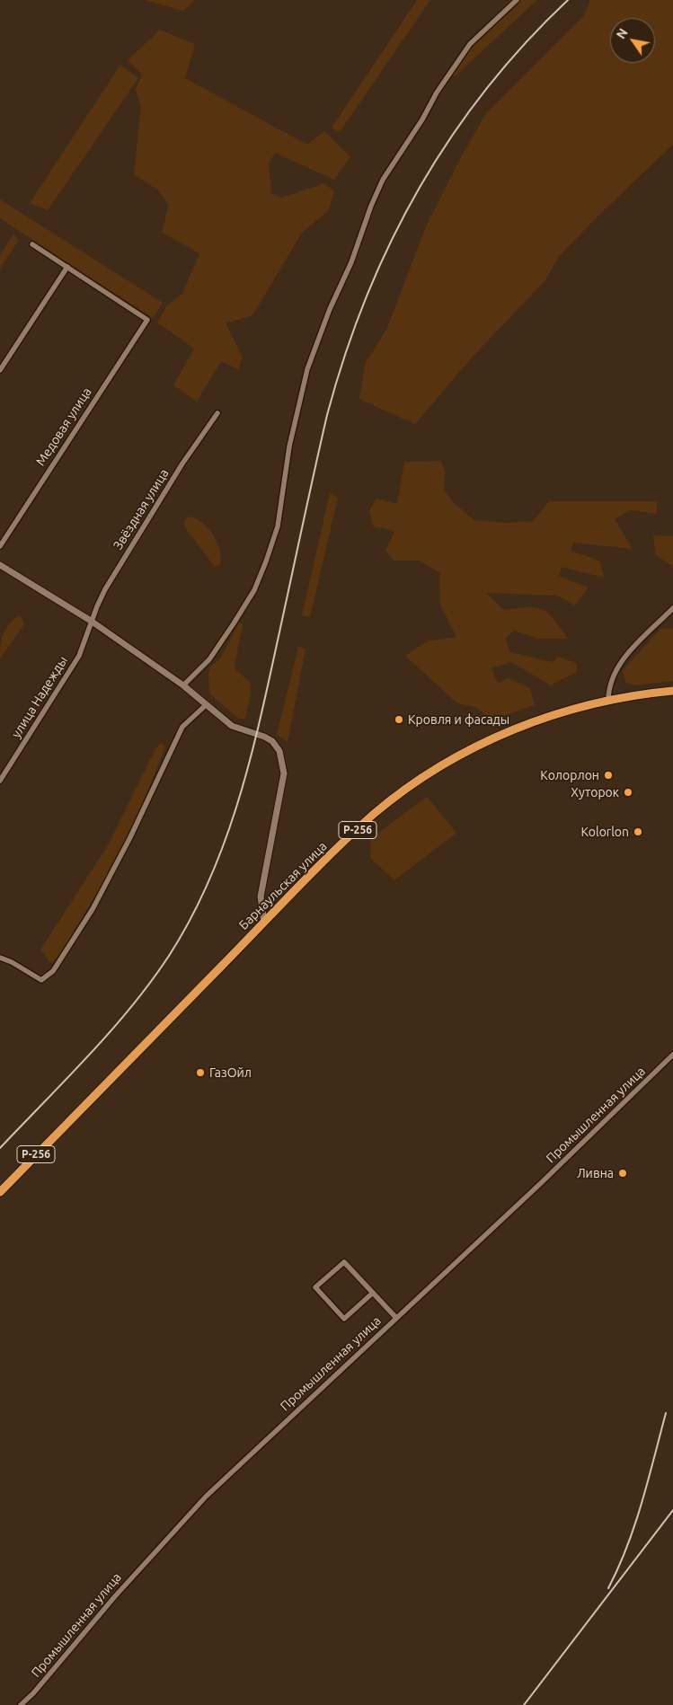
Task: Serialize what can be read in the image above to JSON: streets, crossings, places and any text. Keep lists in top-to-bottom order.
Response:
{
  "streets": {
    "highway": ["Р-256", "Барнаульская улица"],
    "street": [
      "Медовая улица",
      "Звёздная улица",
      "улица Надежды",
      "Промышленная улица"
    ]
  },
  "crossings": [
    ["Звёздная улица", "улица Надежды"]
  ],
  "places": [
    "Кровля и фасады",
    "Колорлон",
    "Хуторок",
    "Kolorlon",
    "ГазОйл",
    "Ливна"
  ],
  "north": "top left"
}
